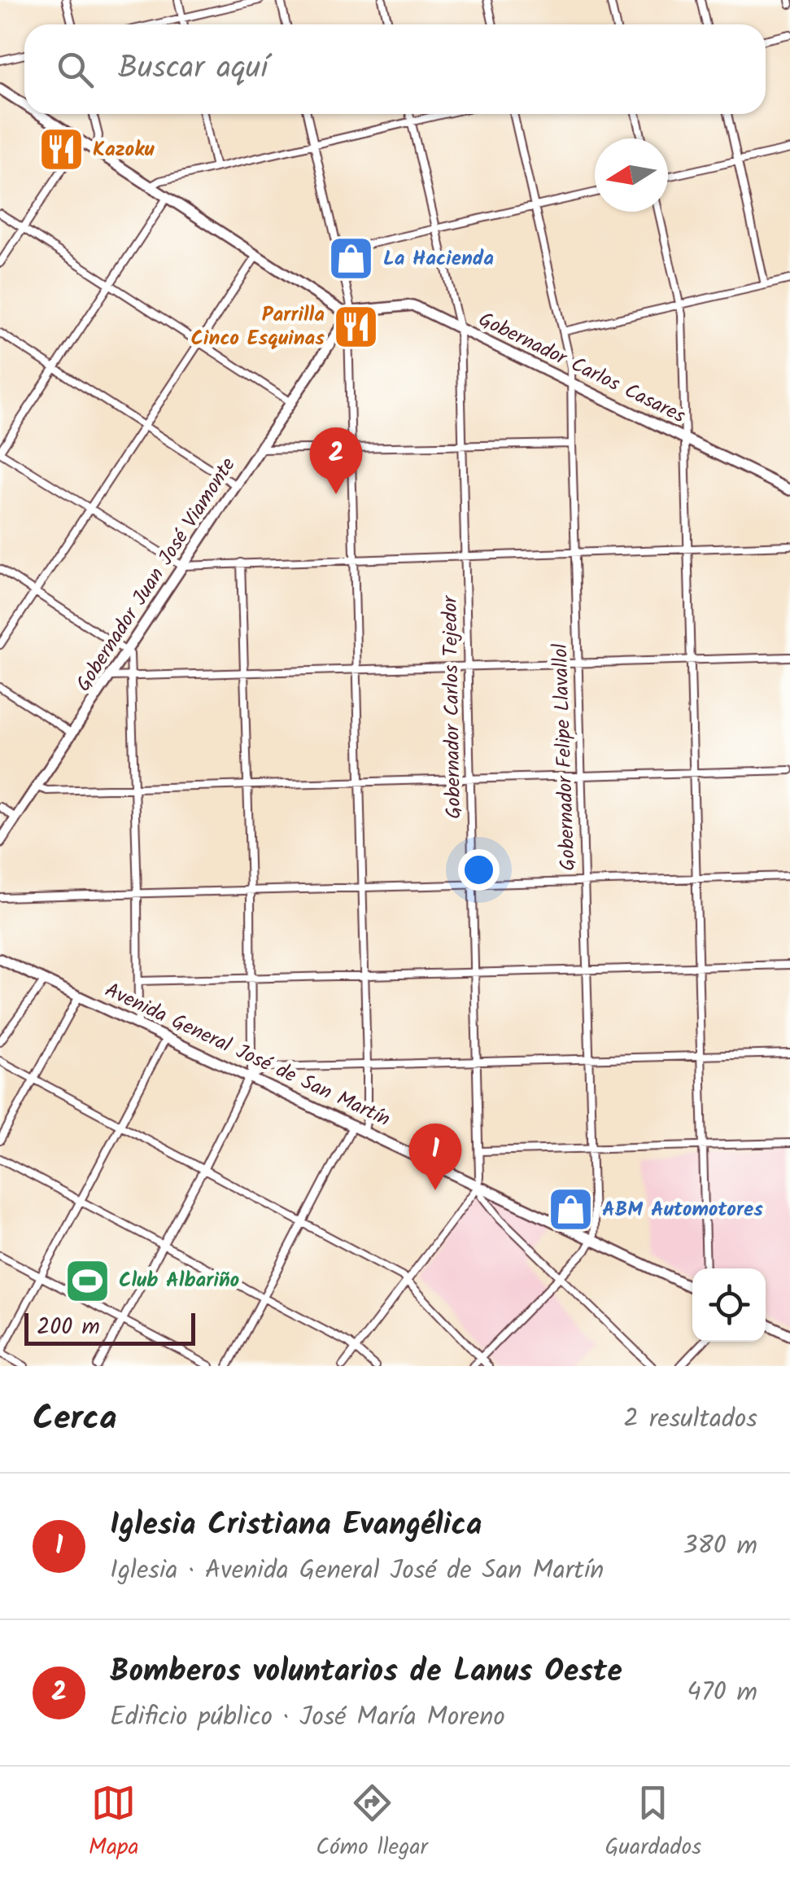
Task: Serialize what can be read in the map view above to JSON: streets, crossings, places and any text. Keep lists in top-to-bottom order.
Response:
{
  "streets": {
    "street": [
      "Gobernador Carlos Casares",
      "Gobernador Juan José Viamonte",
      "Gobernador Carlos Tejedor",
      "Gobernador Felipe Llavallol",
      "Avenida General José de San Martín"
    ]
  },
  "crossings": [
    ["Gobernador Carlos Casares", "Gobernador Juan José Viamonte"],
    ["Gobernador Carlos Casares", "Gobernador Carlos Tejedor"],
    ["Gobernador Carlos Casares", "Gobernador Felipe Llavallol"],
    ["Gobernador Carlos Tejedor", "Avenida General José de San Martín"],
    ["Gobernador Felipe Llavallol", "Avenida General José de San Martín"]
  ],
  "places": {
    "restaurant": ["Kazoku", "Parrilla Cinco Esquinas"],
    "shop": ["La Hacienda", "ABM Automotores"],
    "sports": ["Club Albariño"]
  },
  "scale_bar": "200 m",
  "north": "left",
  "page": {
    "search": "Buscar aquí",
    "pins": ["2", "1"],
    "scale": "200 m",
    "heading": ["Cerca", "2 resultados"],
    "list": [
      {
        "mark": "1",
        "name": "Iglesia Cristiana Evangélica",
        "note": "Iglesia · Avenida General José de San Martín",
        "value": "380 m"
      },
      {
        "mark": "2",
        "name": "Bomberos voluntarios de Lanus Oeste",
        "note": "Edificio público · José María Moreno",
        "value": "470 m"
      }
    ],
    "nav": ["Mapa", "Cómo llegar", "Guardados"]
  }
}
